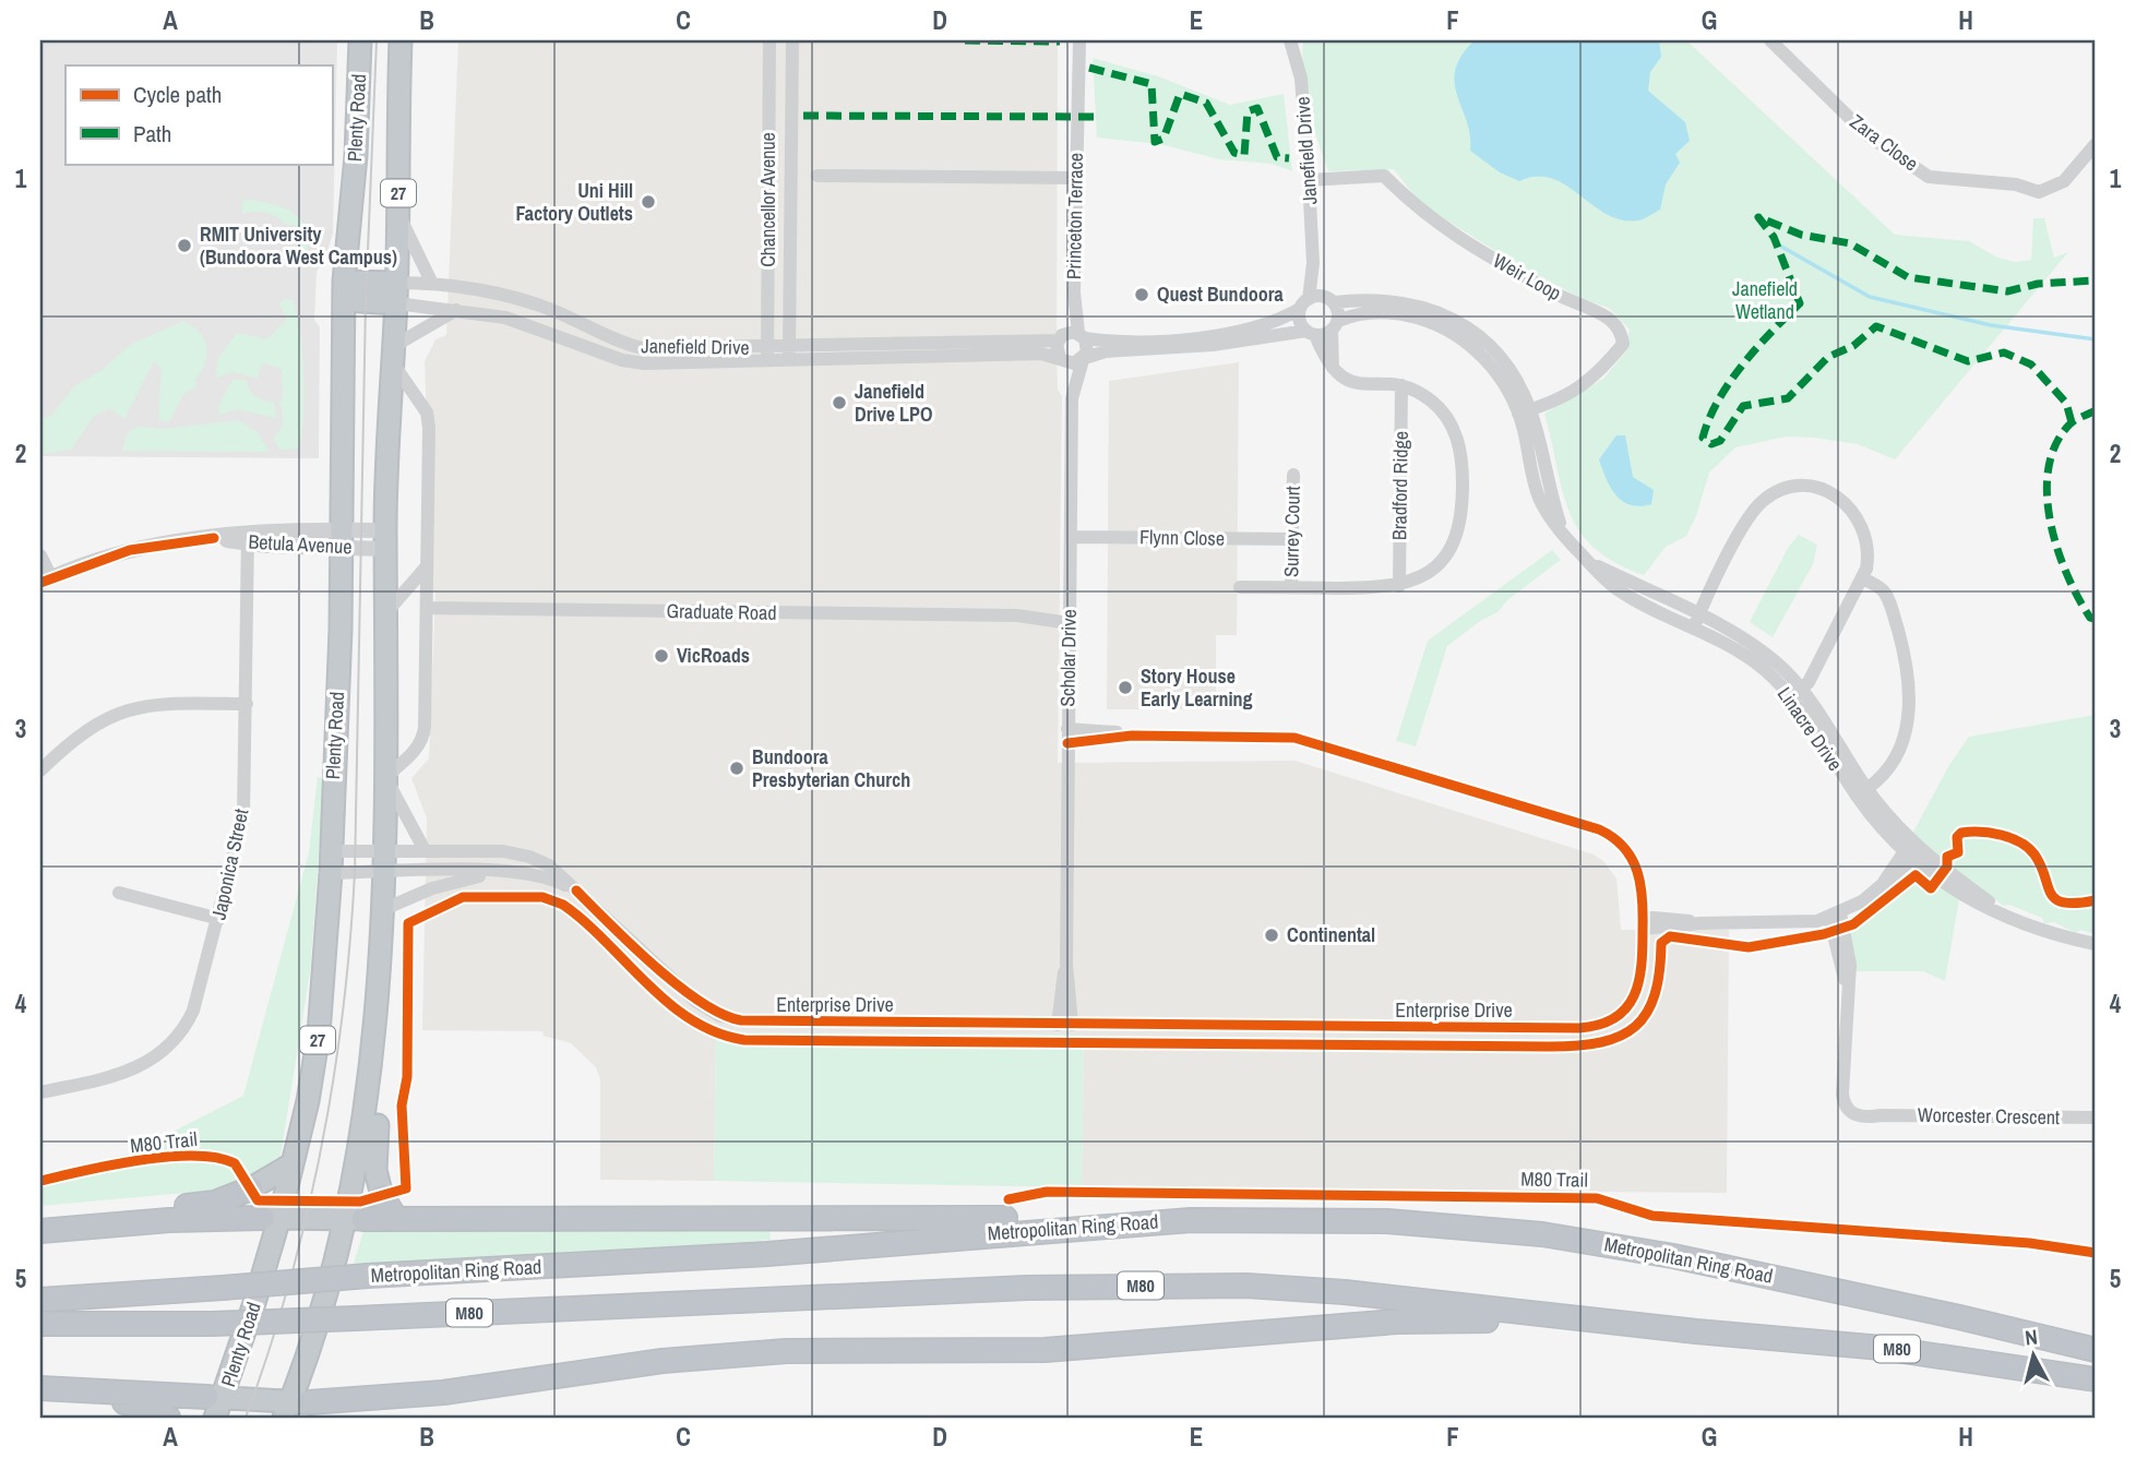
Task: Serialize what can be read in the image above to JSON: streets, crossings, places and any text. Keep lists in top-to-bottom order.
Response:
{
  "streets": {
    "highway": [
      "Plenty Road",
      "Janefield Drive",
      "27",
      "Metropolitan Ring Road",
      "M80"
    ],
    "street": [
      "Zara Close",
      "Chancellor Avenue",
      "Princeton Terrace",
      "Weir Loop",
      "Bradford Ridge",
      "Surrey Court",
      "Flynn Close",
      "Betula Avenue",
      "Graduate Road",
      "Scholar Drive",
      "Linacre Drive",
      "Japonica Street",
      "Enterprise Drive",
      "Worcester Crescent"
    ],
    "cycle path": ["M80 Trail"]
  },
  "crossings": [
    ["Plenty Road", "Janefield Drive"],
    ["Plenty Road", "Betula Avenue"],
    ["Plenty Road", "Enterprise Drive"],
    ["Janefield Drive", "Chancellor Avenue"],
    ["Janefield Drive", "Princeton Terrace"],
    ["Janefield Drive", "Weir Loop"],
    ["Janefield Drive", "Scholar Drive"],
    ["Janefield Drive", "Linacre Drive"],
    ["Princeton Terrace", "Scholar Drive"],
    ["Weir Loop", "Linacre Drive"],
    ["Surrey Court", "Flynn Close"],
    ["Flynn Close", "Scholar Drive"],
    ["Betula Avenue", "Japonica Street"],
    ["Graduate Road", "Scholar Drive"],
    ["Scholar Drive", "Enterprise Drive"]
  ],
  "parks": ["Janefield Wetland"],
  "places": [
    "Uni Hill Factory Outlets",
    "RMIT University (Bundoora West Campus)",
    "Quest Bundoora",
    "Janefield Drive LPO",
    "VicRoads",
    "Story House Early Learning",
    "Bundoora Presbyterian Church",
    "Continental"
  ],
  "legend": ["Cycle path", "Path"],
  "north": "top",
  "grid": {
    "columns": [
      "A",
      "B",
      "C",
      "D",
      "E",
      "F",
      "G",
      "H"
    ],
    "rows": [
      "1",
      "2",
      "3",
      "4",
      "5"
    ]
  }
}
